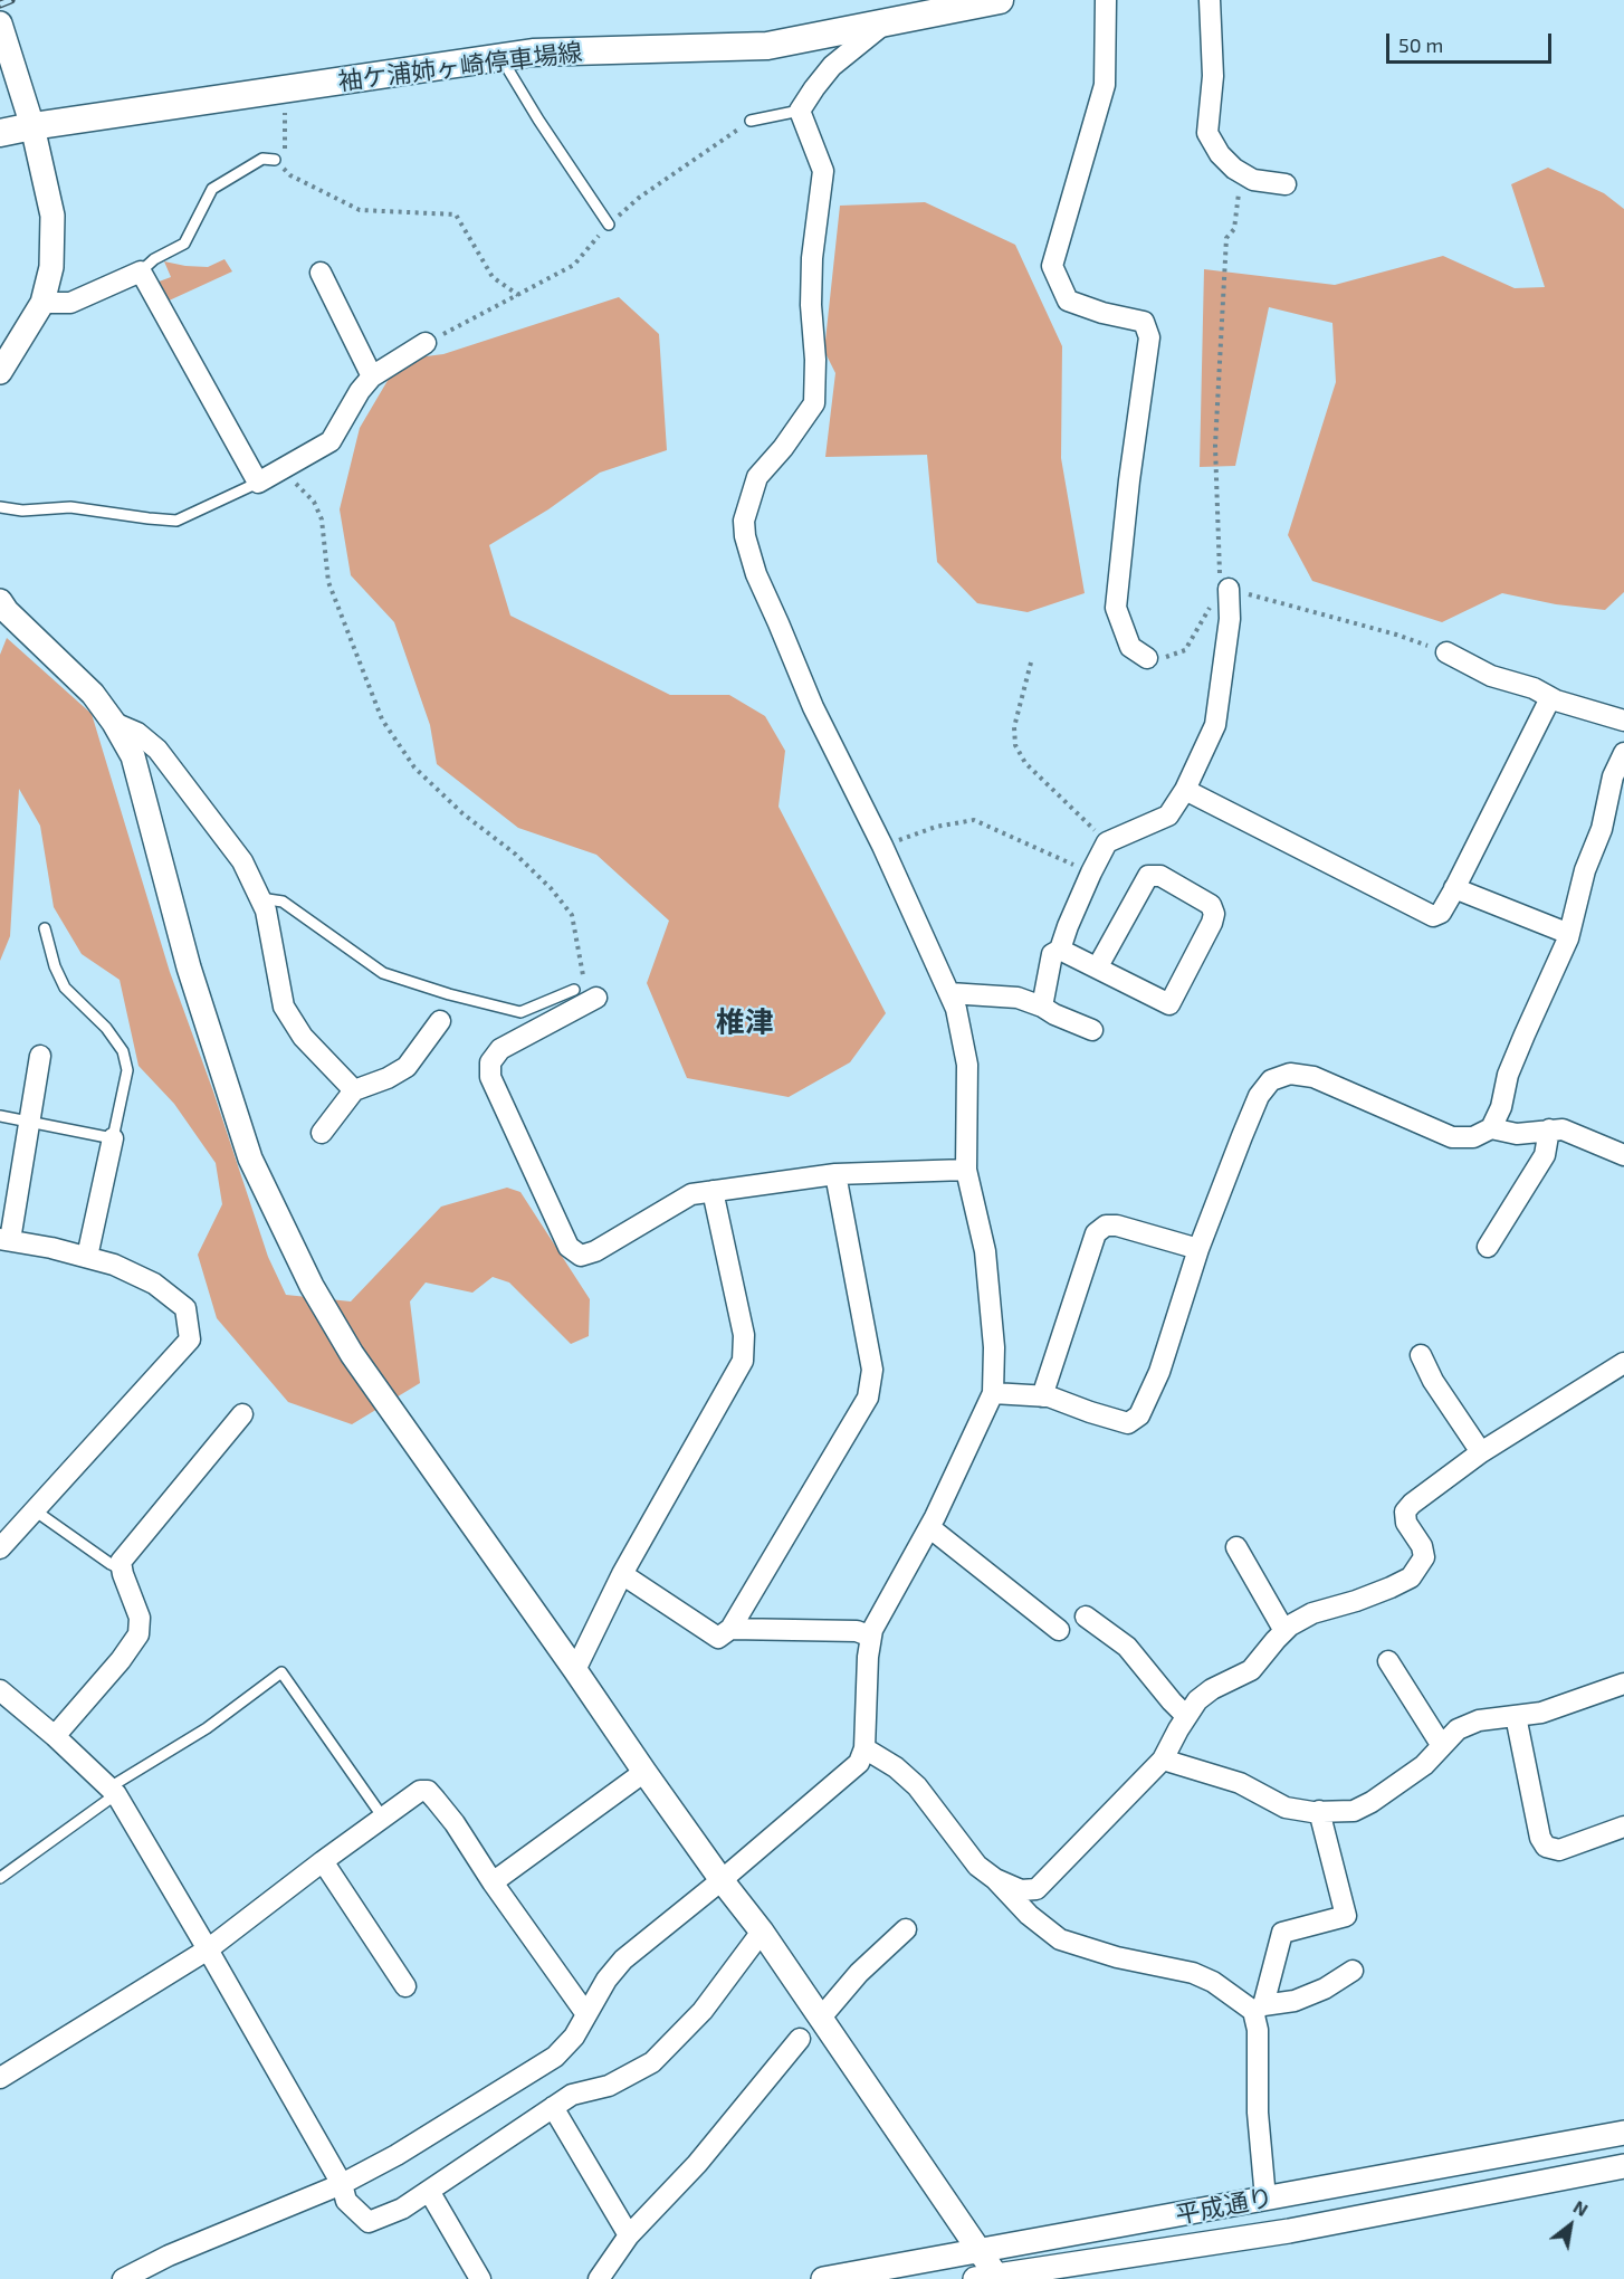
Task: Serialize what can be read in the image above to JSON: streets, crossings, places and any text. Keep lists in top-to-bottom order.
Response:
{
  "streets": {
    "main road": ["袖ケ浦姉ヶ崎停車場線"],
    "street": ["平成通り"]
  },
  "districts": ["椎津"],
  "scale_bar": "50 m",
  "north": "top right"
}
